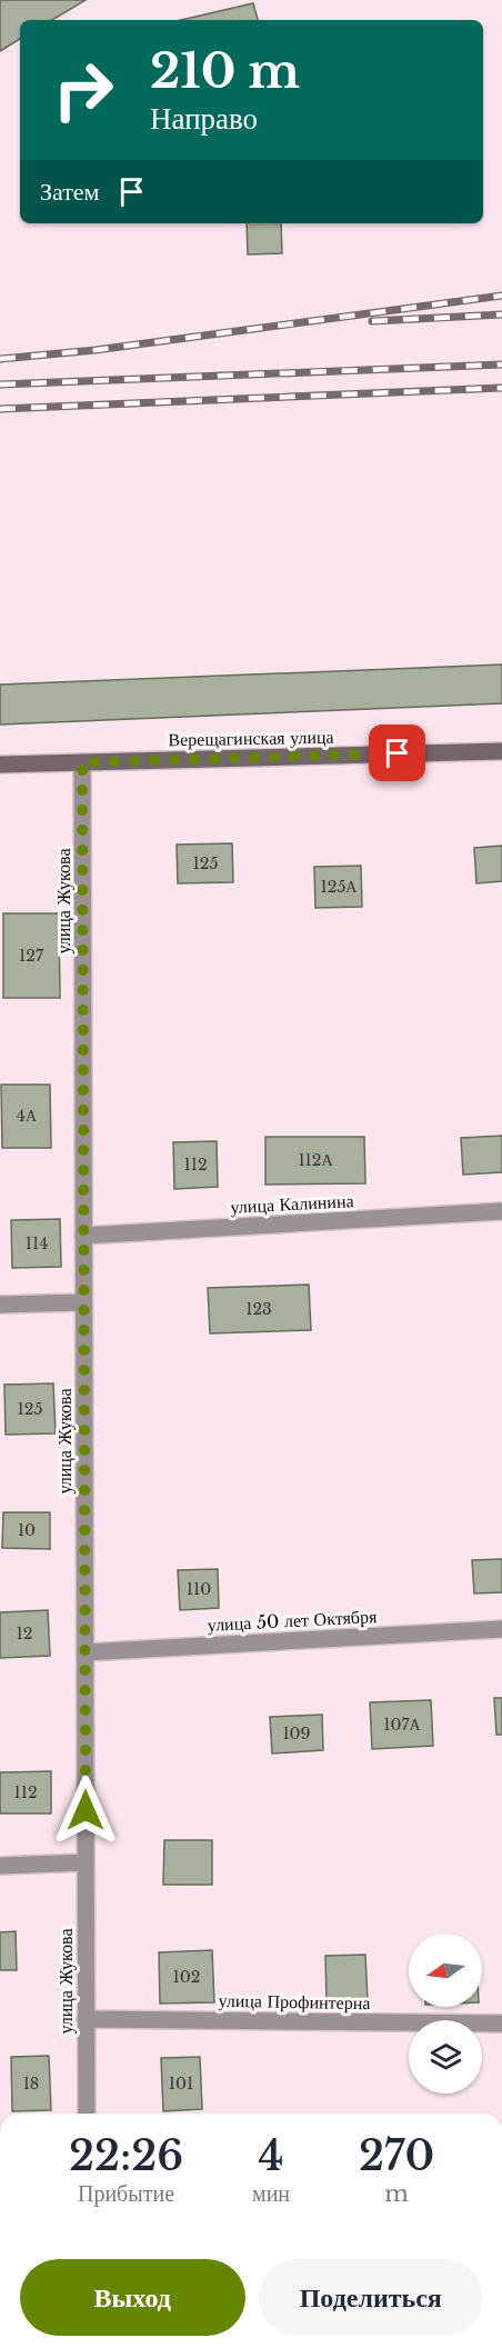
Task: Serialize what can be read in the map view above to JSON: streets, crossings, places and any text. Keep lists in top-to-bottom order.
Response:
{
  "streets": {
    "main road": ["Верещагинская улица"],
    "street": [
      "улица Жукова",
      "улица Калинина",
      "улица 50 лет Октября",
      "улица Профинтерна"
    ]
  },
  "crossings": [
    ["Верещагинская улица", "улица Жукова"],
    ["улица Жукова", "улица Калинина"],
    ["улица Жукова", "улица 50 лет Октября"],
    ["улица Жукова", "улица Профинтерна"]
  ],
  "house_numbers": [
    "125",
    "125А",
    "127",
    "4А",
    "112А",
    "112",
    "114",
    "123",
    "125",
    "10",
    "110",
    "12",
    "107А",
    "109",
    "112",
    "102",
    "18",
    "101"
  ],
  "north": "left",
  "page": {
    "turn": ["210 m", "Направо"],
    "then": "Затем",
    "eta": [
      "22:26",
      "Прибытие",
      "4",
      "мин",
      "270",
      "m"
    ],
    "buttons": ["Выход", "Поделиться"]
  }
}
